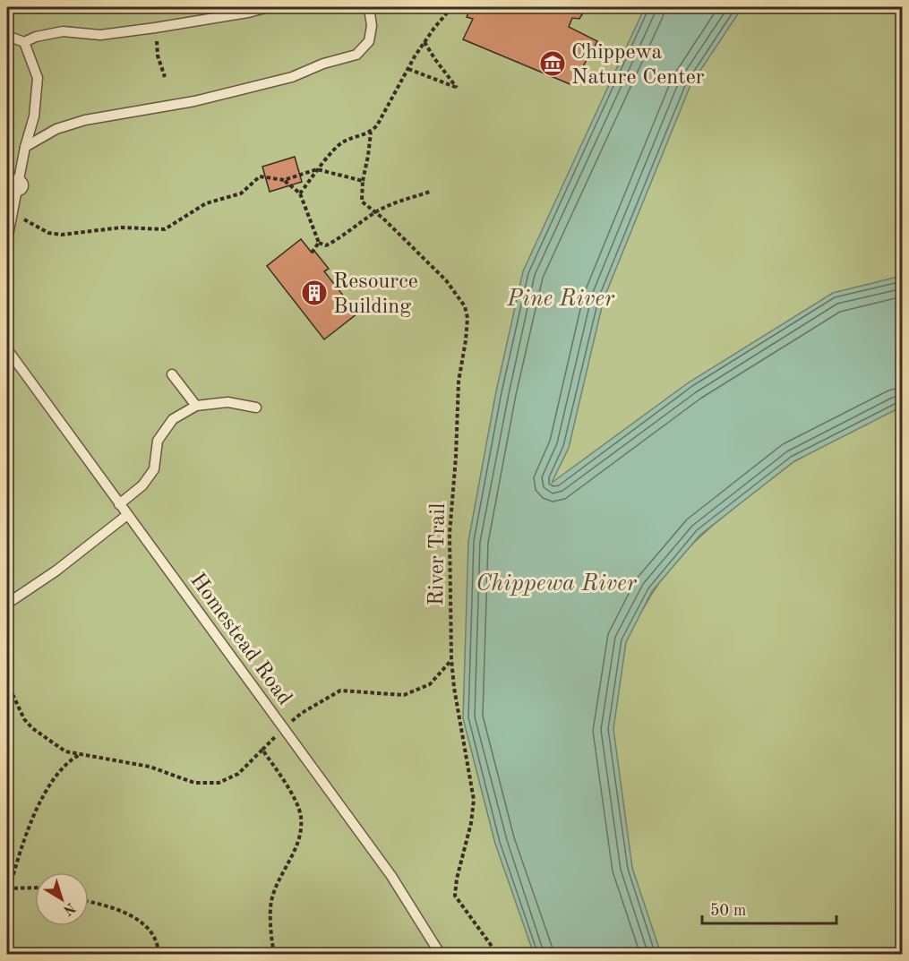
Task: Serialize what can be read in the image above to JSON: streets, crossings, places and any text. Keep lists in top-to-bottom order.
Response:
{
  "streets": {
    "lane": ["Homestead Road"],
    "path": ["River Trail"]
  },
  "water": ["Pine River", "Chippewa River"],
  "places": {
    "museum": ["Chippewa Nature Center"],
    "building": ["Resource Building"]
  },
  "scale_bar": "50 m",
  "north": "bottom right"
}
